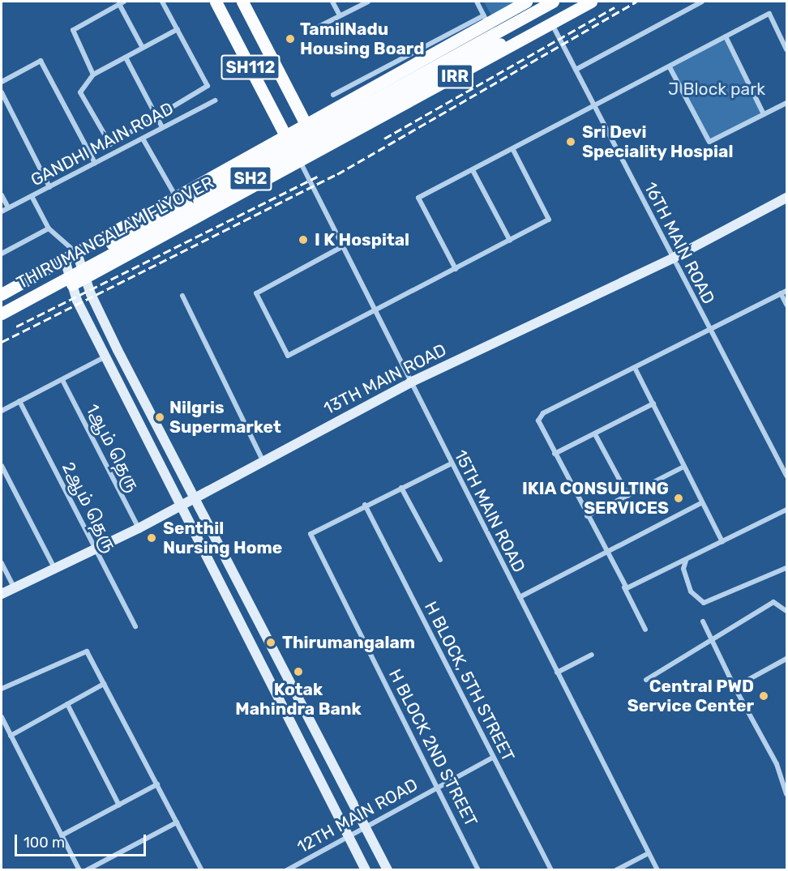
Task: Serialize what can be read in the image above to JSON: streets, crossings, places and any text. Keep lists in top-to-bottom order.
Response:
{
  "streets": {
    "main road": [
      "SH112",
      "IRR",
      "SH2",
      "THIRUMANGALAM FLYOVER",
      "13TH MAIN ROAD"
    ],
    "street": [
      "GANDHI MAIN ROAD",
      "16TH MAIN ROAD",
      "1ஆம் தெரு",
      "2ஆம் தெரு",
      "15TH MAIN ROAD",
      "H BLOCK, 5TH STREET",
      "H BLOCK 2ND STREET",
      "12TH MAIN ROAD"
    ]
  },
  "crossings": [
    ["SH112", "IRR"],
    ["SH112", "15TH MAIN ROAD"],
    ["IRR", "THIRUMANGALAM FLYOVER"],
    ["IRR", "16TH MAIN ROAD"],
    ["IRR", "15TH MAIN ROAD"],
    ["16TH MAIN ROAD", "13TH MAIN ROAD"],
    ["13TH MAIN ROAD", "1ஆம் தெரு"],
    ["13TH MAIN ROAD", "2ஆம் தெரு"],
    ["13TH MAIN ROAD", "15TH MAIN ROAD"],
    ["H BLOCK, 5TH STREET", "H BLOCK 2ND STREET"],
    ["H BLOCK, 5TH STREET", "12TH MAIN ROAD"],
    ["H BLOCK 2ND STREET", "12TH MAIN ROAD"]
  ],
  "parks": ["J Block park"],
  "places": [
    "TamilNadu Housing Board",
    "Sri Devi Speciality Hospial",
    "I K Hospital",
    "Nilgris Supermarket",
    "IKIA CONSULTING SERVICES",
    "Senthil Nursing Home",
    "Thirumangalam",
    "Kotak Mahindra Bank",
    "Central PWD Service Center"
  ],
  "scale_bar": "100 m"
}
